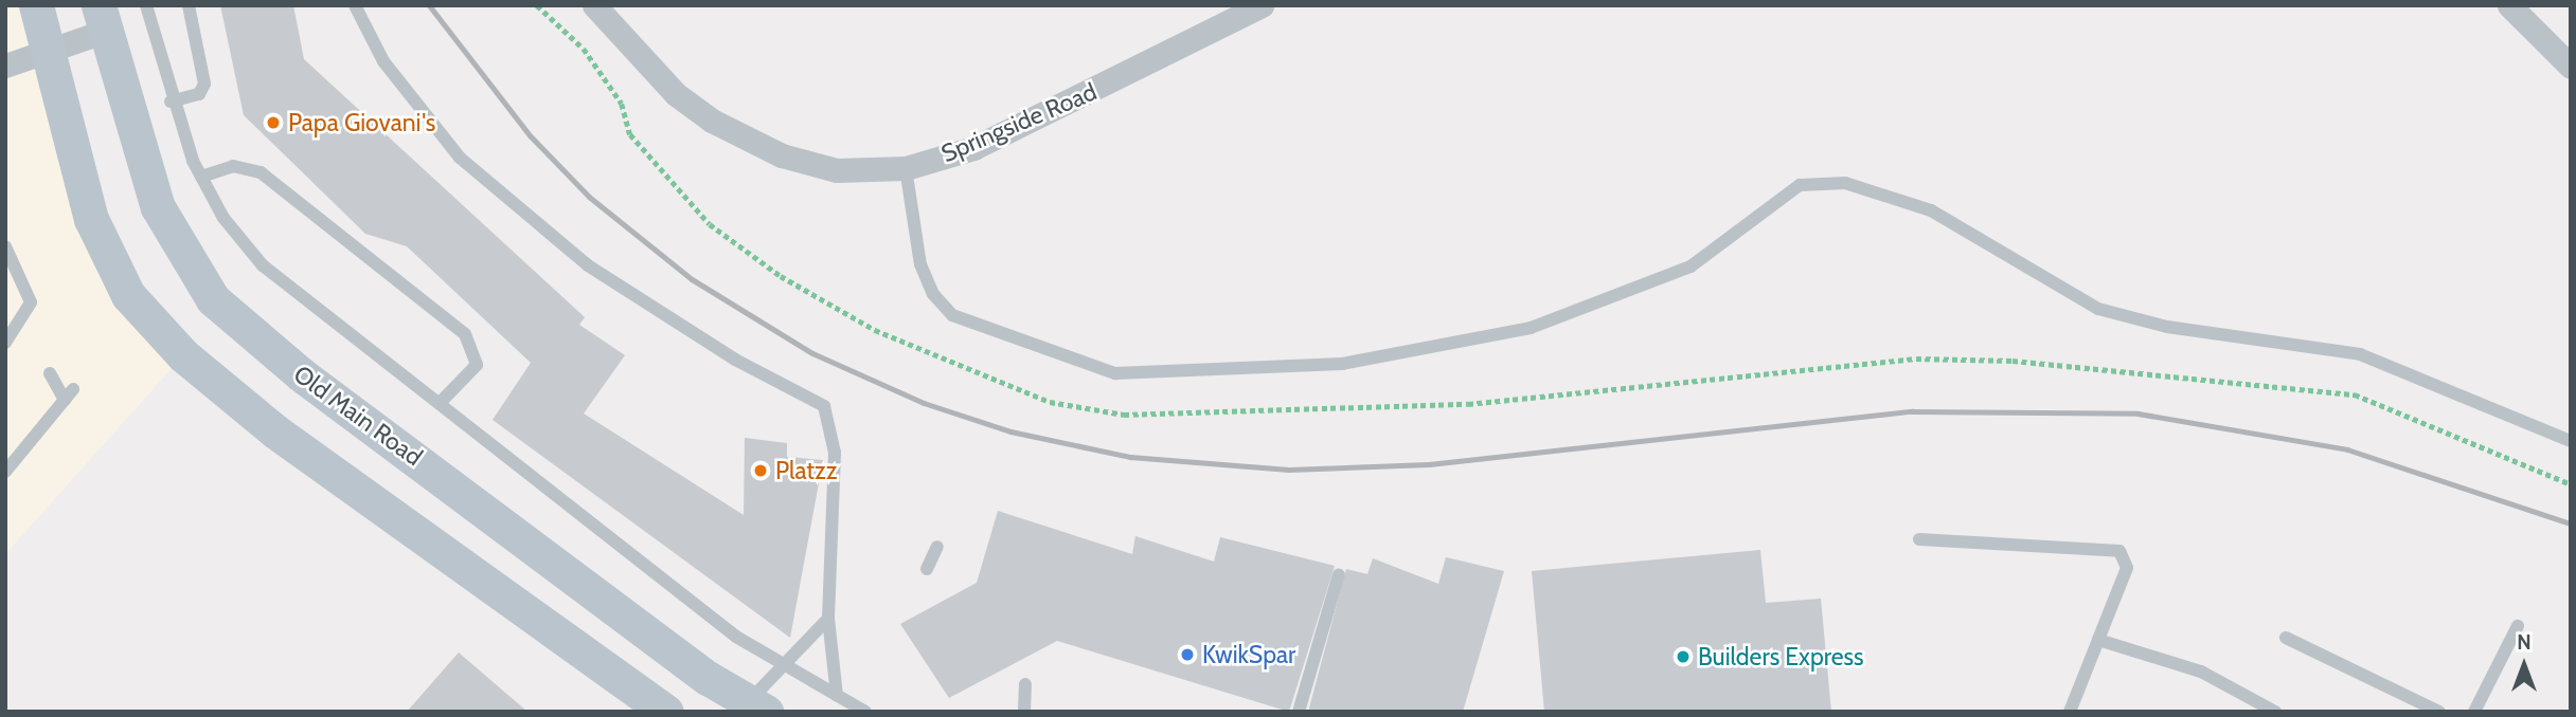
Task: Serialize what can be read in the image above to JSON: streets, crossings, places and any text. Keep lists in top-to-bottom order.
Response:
{
  "streets": {
    "main road": ["Old Main Road"],
    "street": ["Springside Road"]
  },
  "places": [
    "Papa Giovani's",
    "Platzz",
    "KwikSpar",
    "Builders Express"
  ],
  "north": "top"
}
